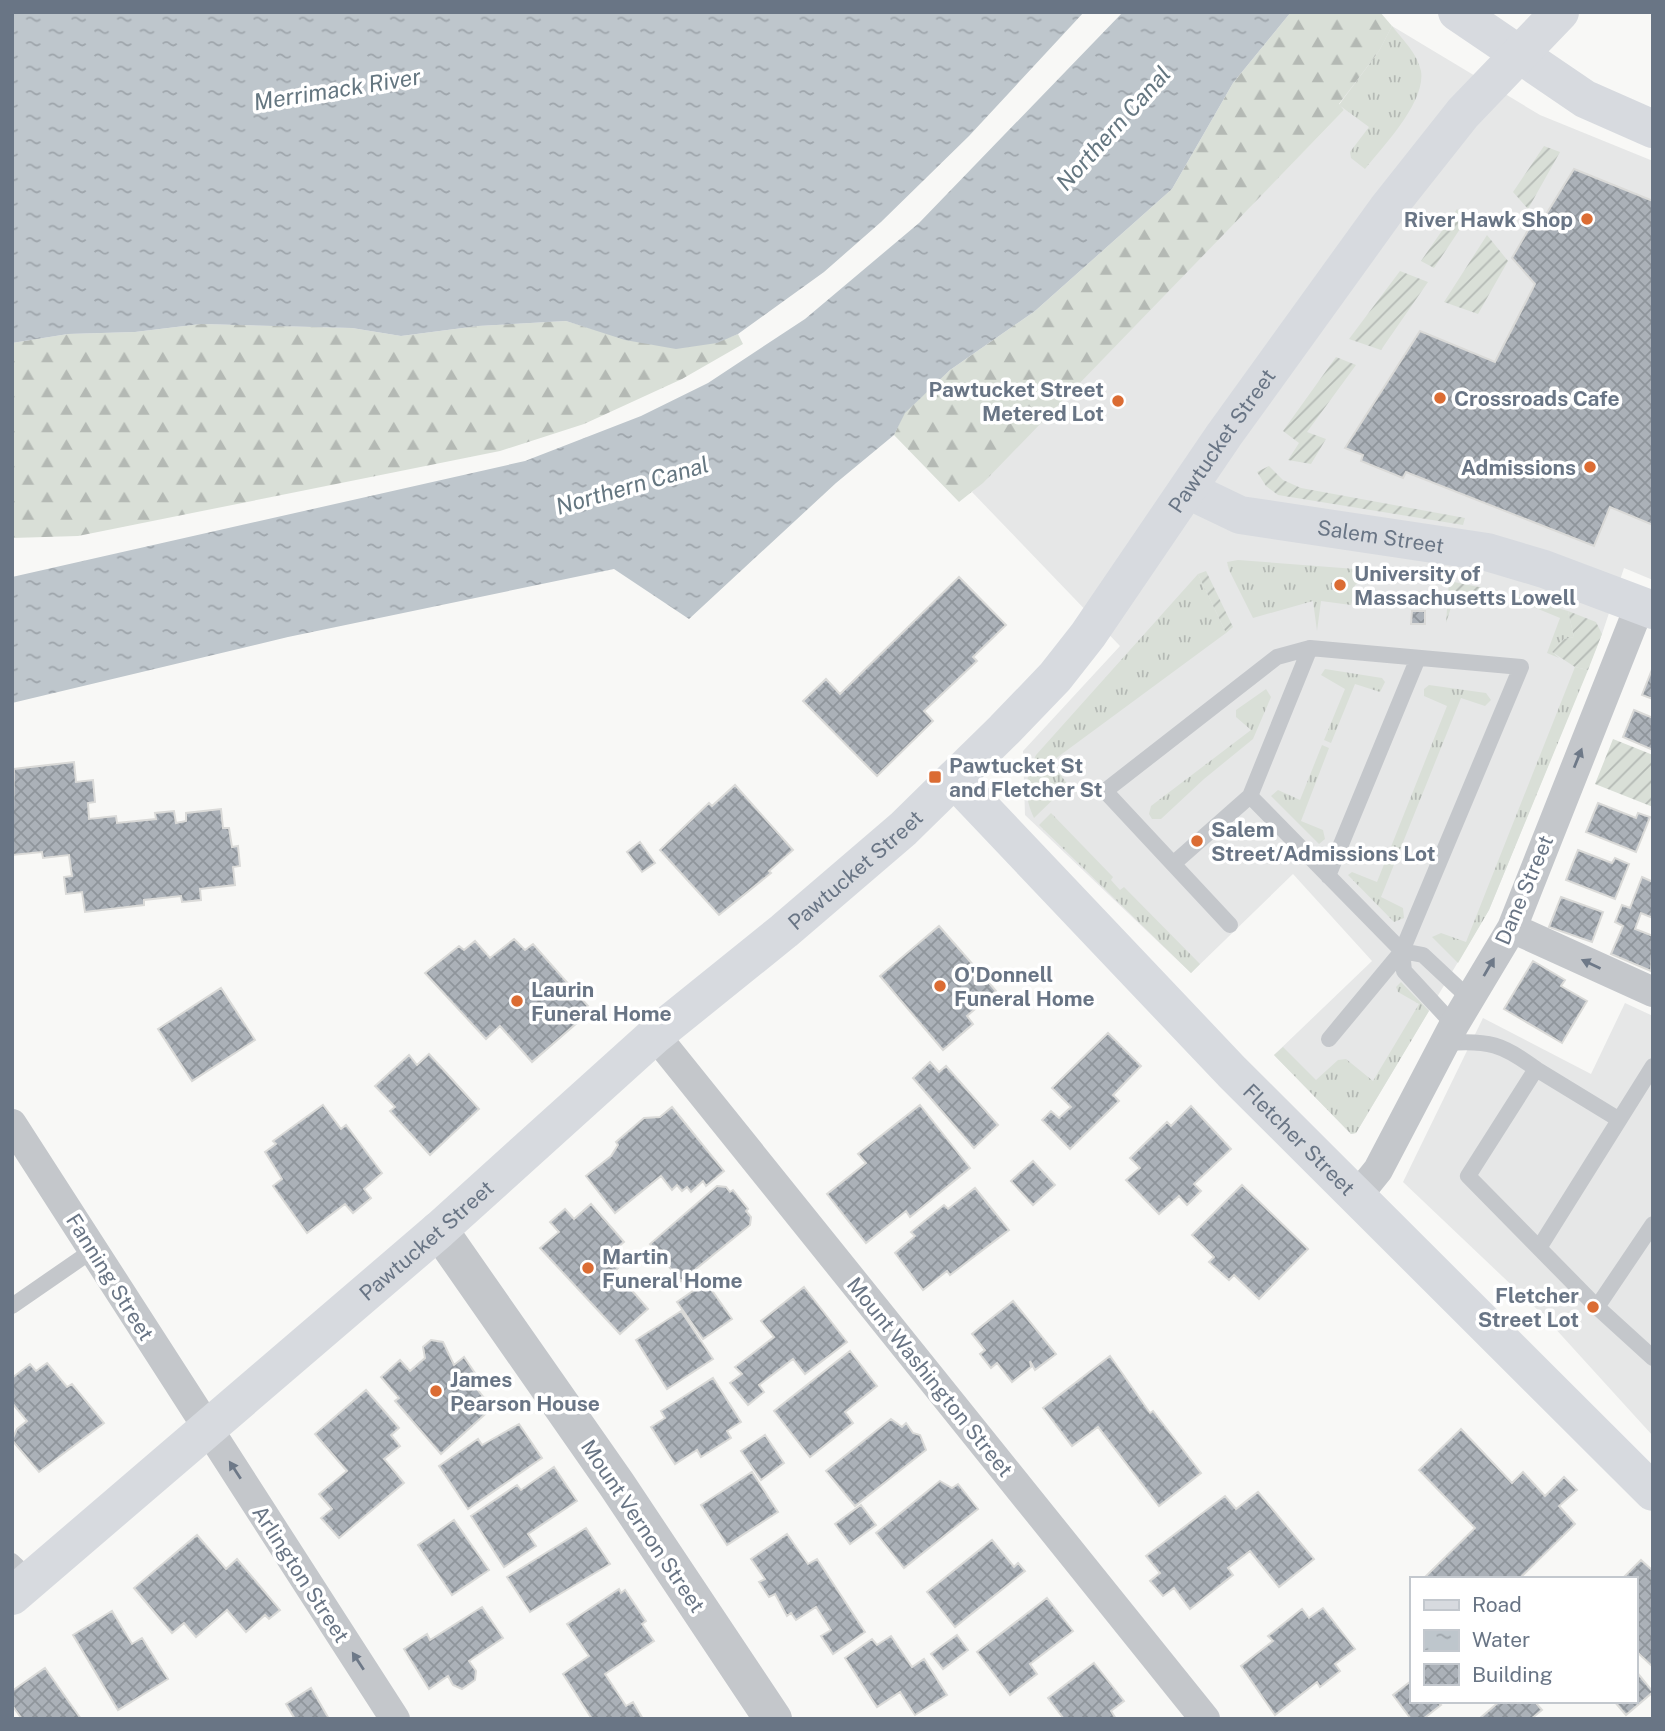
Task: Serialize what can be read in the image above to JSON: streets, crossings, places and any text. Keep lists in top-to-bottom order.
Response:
{
  "streets": {
    "main road": ["Pawtucket Street", "Salem Street", "Fletcher Street"],
    "street": [
      "Dane Street",
      "Fanning Street",
      "Mount Washington Street",
      "Mount Vernon Street",
      "Arlington Street"
    ]
  },
  "crossings": [
    ["Pawtucket Street", "Salem Street"],
    ["Pawtucket Street", "Fletcher Street"],
    ["Pawtucket Street", "Fanning Street"],
    ["Pawtucket Street", "Mount Washington Street"],
    ["Pawtucket Street", "Mount Vernon Street"],
    ["Pawtucket Street", "Arlington Street"],
    ["Salem Street", "Dane Street"],
    ["Dane Street", "Fletcher Street"],
    ["Fanning Street", "Arlington Street"]
  ],
  "one_way": ["Dane Street", "Arlington Street"],
  "water": ["Merrimack River", "Northern Canal"],
  "places": {
    "other": [
      "River Hawk Shop",
      "Crossroads Cafe",
      "Pawtucket Street Metered Lot",
      "Admissions",
      "University of Massachusetts Lowell",
      "Salem Street/Admissions Lot",
      "O'Donnell Funeral Home",
      "Laurin Funeral Home",
      "Martin Funeral Home",
      "Fletcher Street Lot",
      "James Pearson House"
    ],
    "transit": ["Pawtucket St and Fletcher St"]
  },
  "legend": ["Road", "Water", "Building"]
}
